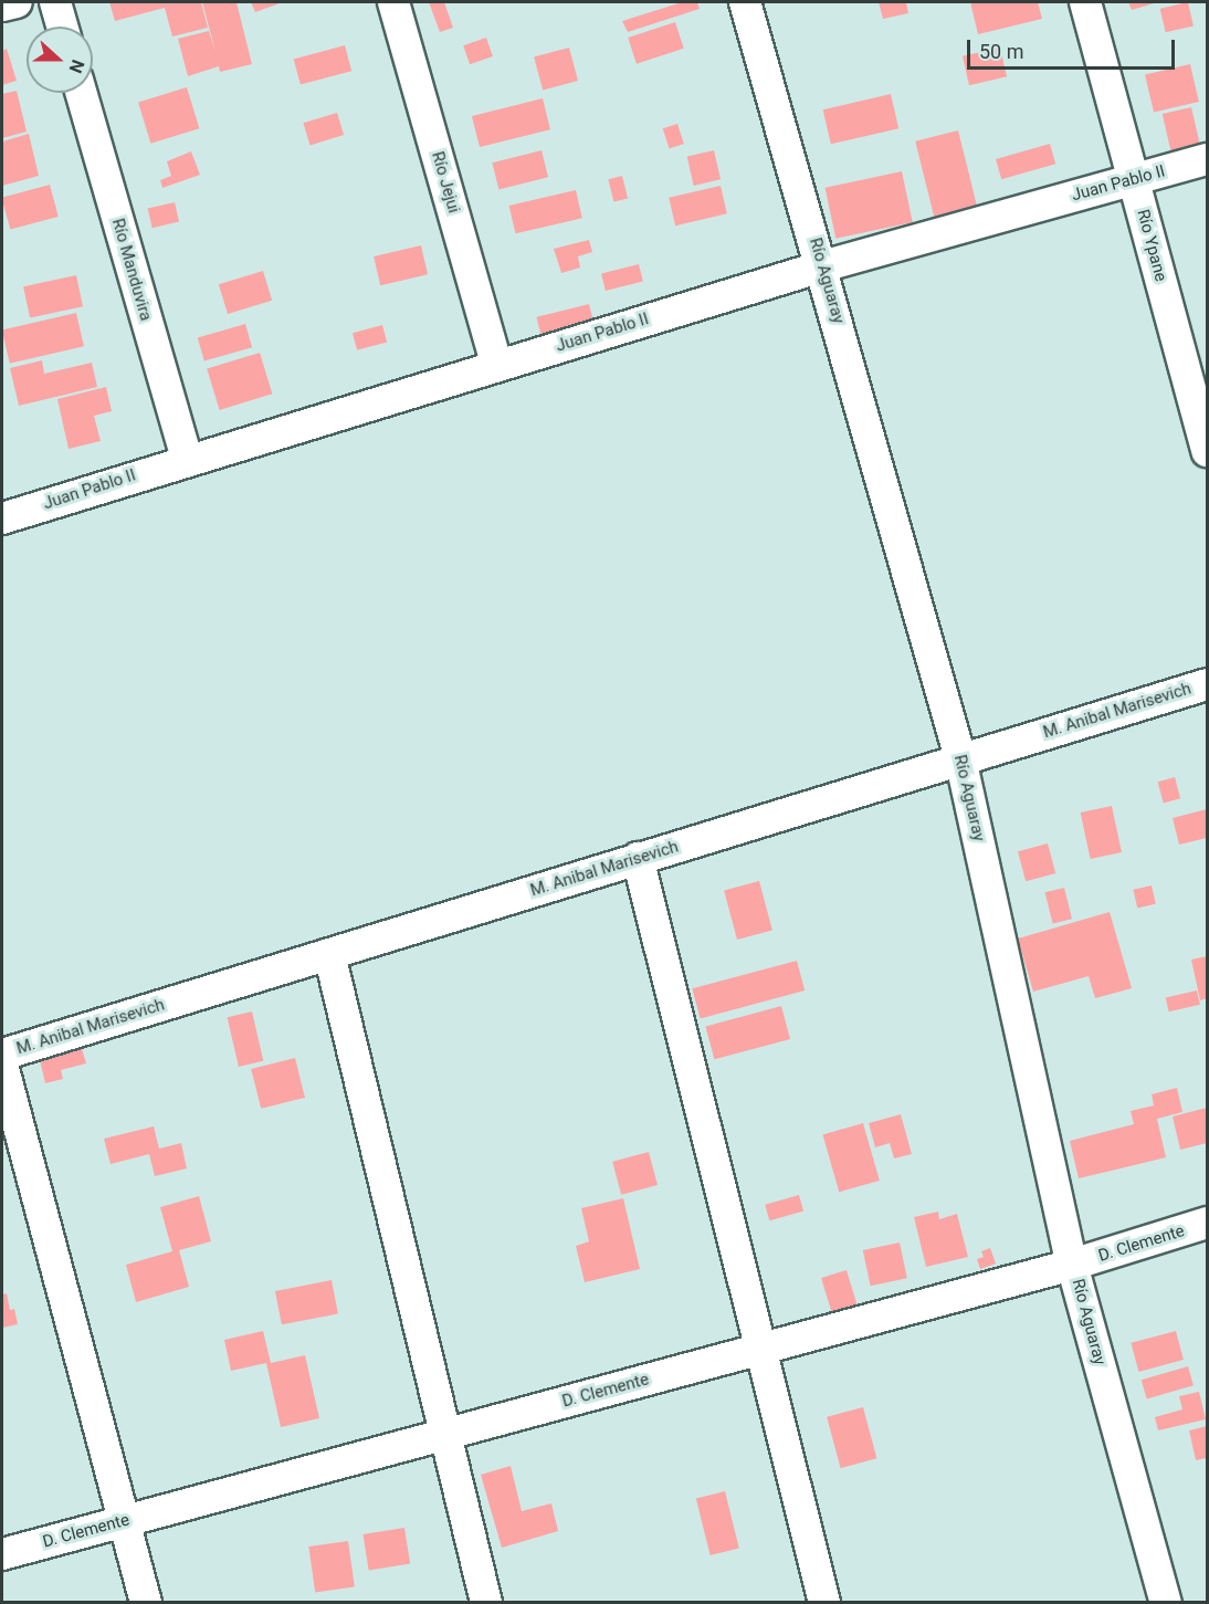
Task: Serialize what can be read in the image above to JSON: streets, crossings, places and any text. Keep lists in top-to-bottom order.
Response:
{
  "streets": {
    "street": [
      "Río Jejui",
      "Juan Pablo II",
      "Río Ypane",
      "Río Manduvira",
      "Río Aguaray",
      "M. Anibal Marisevich",
      "D. Clemente"
    ]
  },
  "crossings": [
    ["Río Jejui", "Juan Pablo II"],
    ["Juan Pablo II", "Río Ypane"],
    ["Juan Pablo II", "Río Manduvira"],
    ["Juan Pablo II", "Río Aguaray"],
    ["Río Aguaray", "M. Anibal Marisevich"],
    ["Río Aguaray", "D. Clemente"]
  ],
  "scale_bar": "50 m",
  "north": "right"
}
